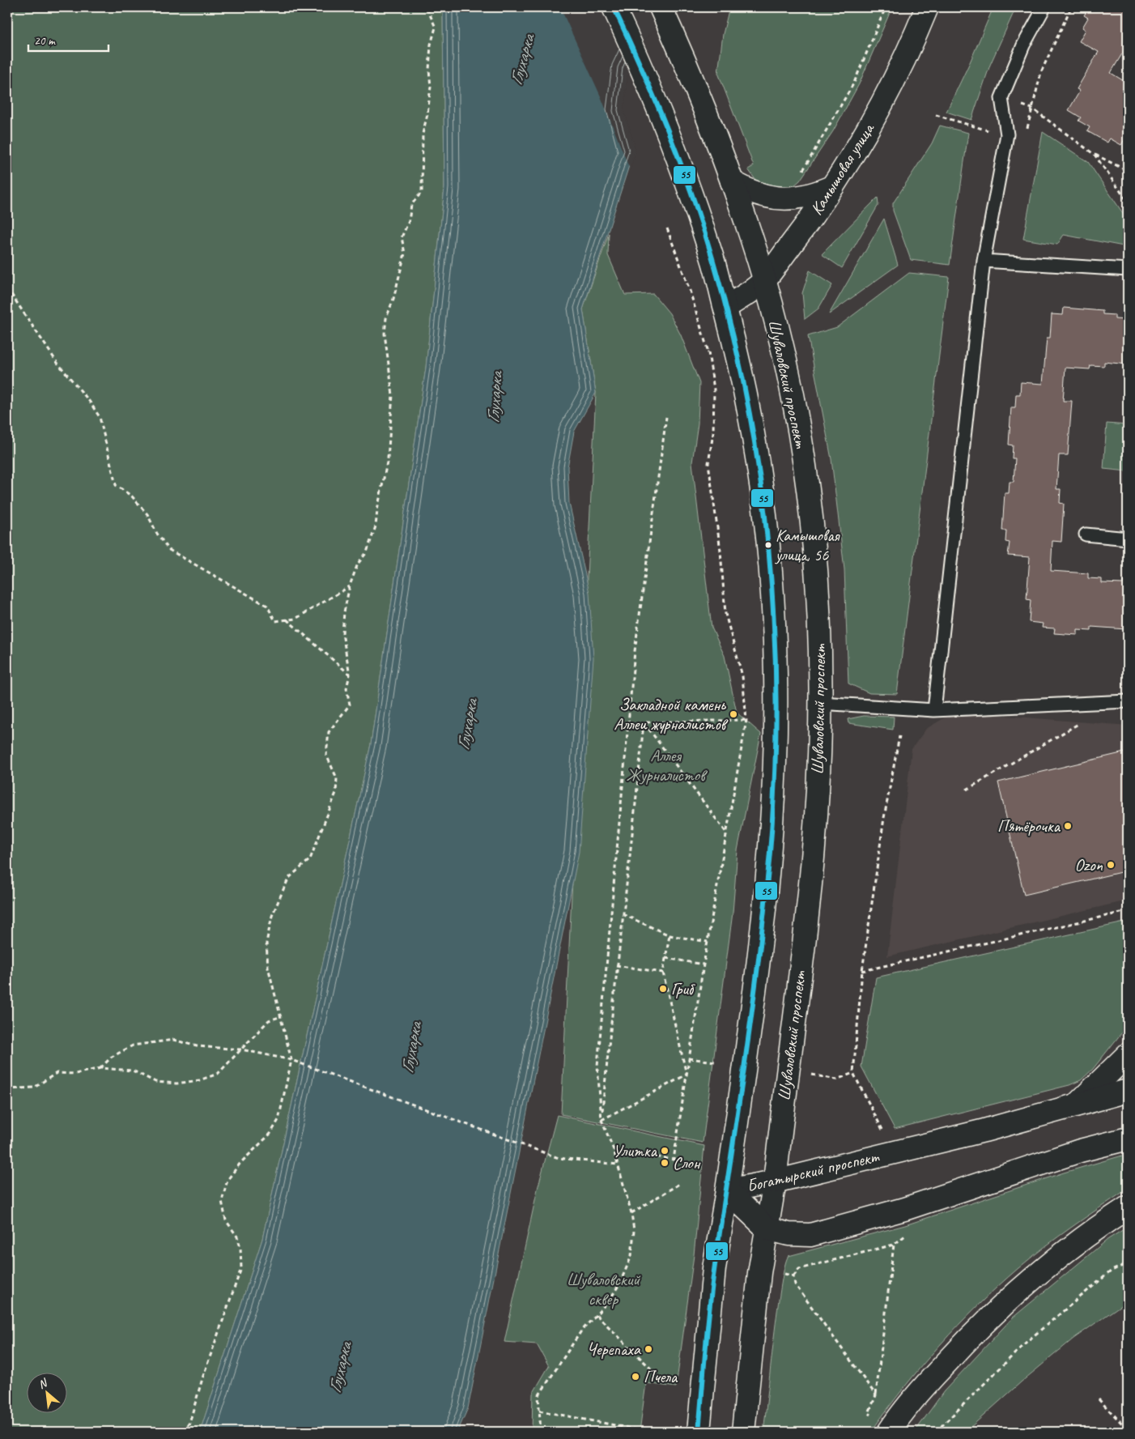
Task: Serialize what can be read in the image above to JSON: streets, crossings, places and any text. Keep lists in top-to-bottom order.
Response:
{
  "streets": {
    "main road": ["Камышовая улица", "Шуваловский проспект", "Богатырский проспект"]
  },
  "crossings": [
    ["Камышовая улица", "Шуваловский проспект"],
    ["Шуваловский проспект", "Богатырский проспект"]
  ],
  "water": ["Глухарка"],
  "parks": ["Аллея Журналистов", "Шуваловский сквер"],
  "places": [
    "Камышовая улица, 56",
    "Закладной камень Аллеи журналистов",
    "Пятёрочка",
    "Ozon",
    "Гриб",
    "Улитка",
    "Слон",
    "Черепаха",
    "Пчела"
  ],
  "lines": ["transit line 55"],
  "scale_bar": "20 m",
  "north": "top left"
}
